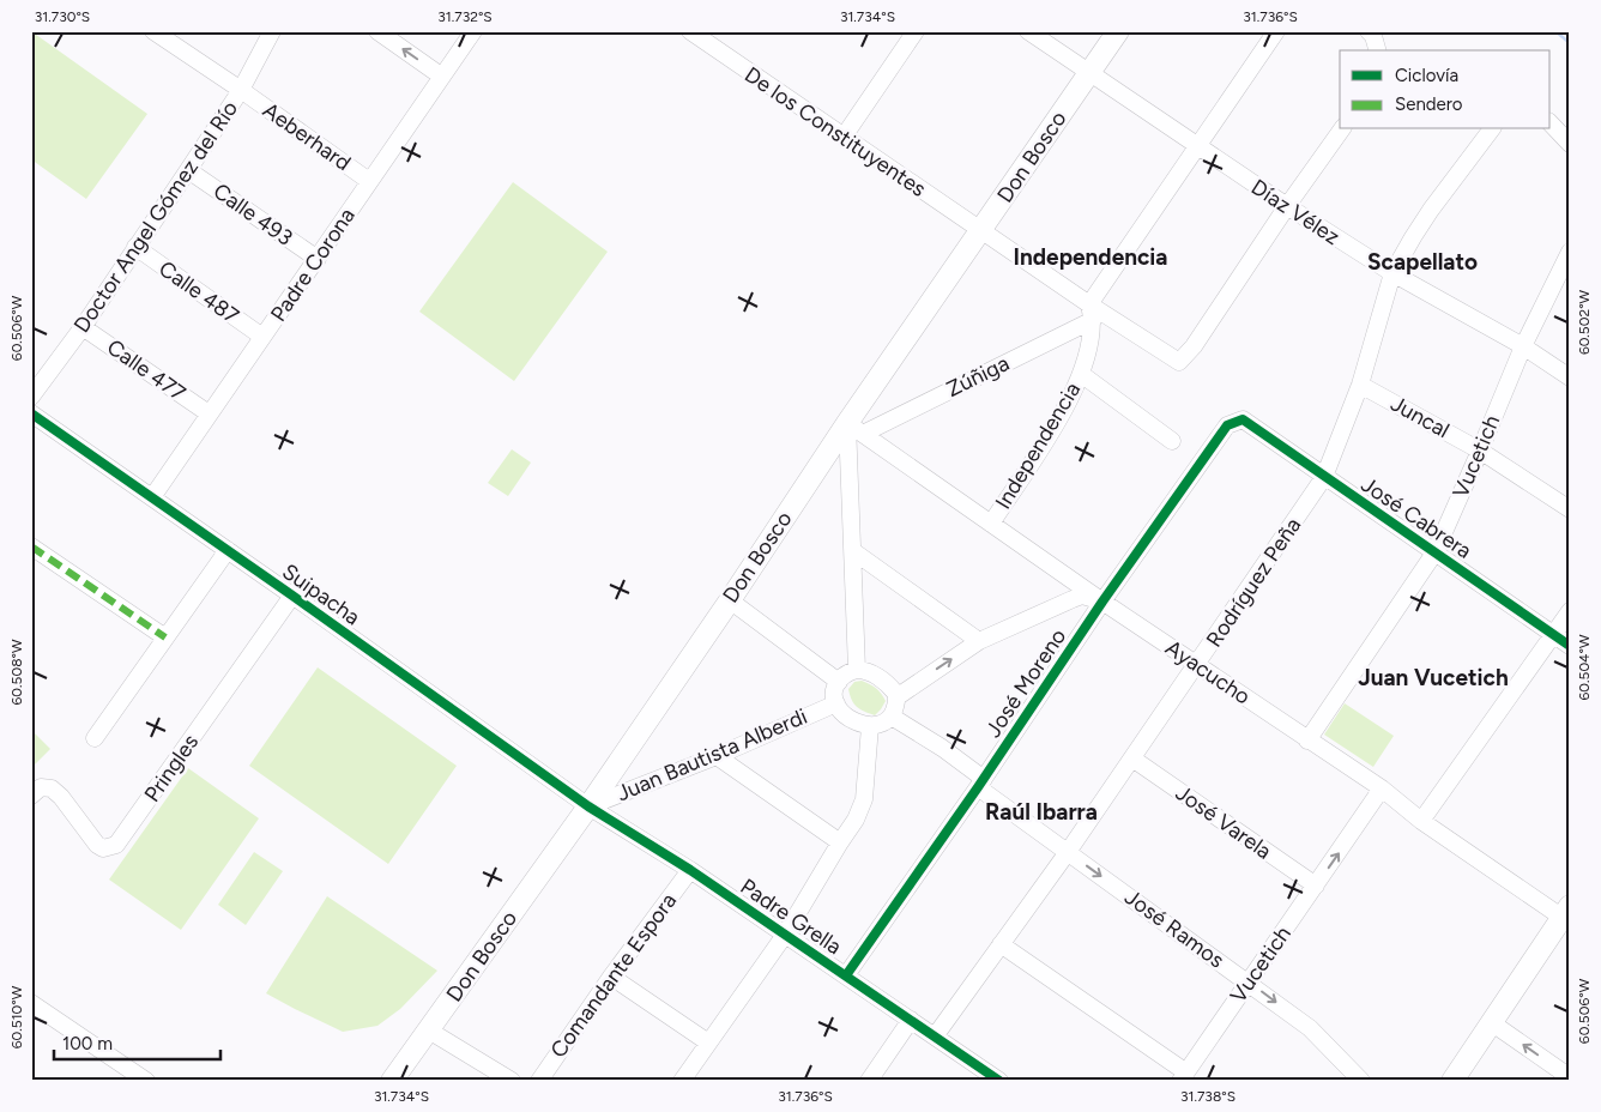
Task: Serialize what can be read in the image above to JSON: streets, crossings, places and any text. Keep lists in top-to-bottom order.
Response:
{
  "streets": {
    "main road": ["Don Bosco"],
    "street": [
      "De los Constituyentes",
      "Aeberhard",
      "Díaz Vélez",
      "Calle 493",
      "Doctor Angel Gómez del Río",
      "Padre Corona",
      "Calle 487",
      "Calle 477",
      "Zúñiga",
      "Juncal",
      "Independencia",
      "Vucetich",
      "José Cabrera",
      "Rodríguez Peña",
      "Suipacha",
      "Ayacucho",
      "José Moreno",
      "Juan Bautista Alberdi",
      "Pringles",
      "José Varela",
      "Padre Grella",
      "José Ramos",
      "Comandante Espora"
    ]
  },
  "crossings": [
    ["De los Constituyentes", "Don Bosco"],
    ["Aeberhard", "Doctor Angel Gómez del Río"],
    ["Aeberhard", "Padre Corona"],
    ["Don Bosco", "Díaz Vélez"],
    ["Don Bosco", "Zúñiga"],
    ["Don Bosco", "Suipacha"],
    ["Don Bosco", "Ayacucho"],
    ["Don Bosco", "Juan Bautista Alberdi"],
    ["Don Bosco", "Padre Grella"],
    ["Díaz Vélez", "Independencia"],
    ["Díaz Vélez", "Vucetich"],
    ["Díaz Vélez", "Rodríguez Peña"],
    ["Calle 493", "Doctor Angel Gómez del Río"],
    ["Calle 493", "Padre Corona"],
    ["Doctor Angel Gómez del Río", "Calle 487"],
    ["Doctor Angel Gómez del Río", "Calle 477"],
    ["Padre Corona", "Calle 487"],
    ["Padre Corona", "Calle 477"],
    ["Padre Corona", "Suipacha"],
    ["Zúñiga", "Independencia"],
    ["Zúñiga", "Ayacucho"],
    ["Juncal", "Vucetich"],
    ["Juncal", "Rodríguez Peña"],
    ["Independencia", "Ayacucho"],
    ["Vucetich", "José Cabrera"],
    ["Vucetich", "Ayacucho"],
    ["Vucetich", "José Varela"],
    ["Vucetich", "José Ramos"],
    ["José Cabrera", "Rodríguez Peña"],
    ["José Cabrera", "José Moreno"],
    ["Rodríguez Peña", "Ayacucho"],
    ["Rodríguez Peña", "José Varela"],
    ["Rodríguez Peña", "Padre Grella"],
    ["Rodríguez Peña", "José Ramos"],
    ["Suipacha", "Juan Bautista Alberdi"],
    ["Suipacha", "Pringles"],
    ["Suipacha", "Padre Grella"],
    ["Ayacucho", "José Moreno"],
    ["José Moreno", "Padre Grella"],
    ["José Moreno", "José Ramos"],
    ["Juan Bautista Alberdi", "Padre Grella"],
    ["Juan Bautista Alberdi", "José Ramos"],
    ["Padre Grella", "Comandante Espora"]
  ],
  "districts": [
    "Independencia",
    "Scapellato",
    "Juan Vucetich",
    "Raúl Ibarra"
  ],
  "legend": ["Ciclovía", "Sendero"],
  "scale_bar": "100 m",
  "coordinates": [
    "31.730°S",
    "31.732°S",
    "31.734°S",
    "31.736°S",
    "60.502°W",
    "60.506°W",
    "60.504°W",
    "60.508°W",
    "60.510°W",
    "31.738°S"
  ]
}
